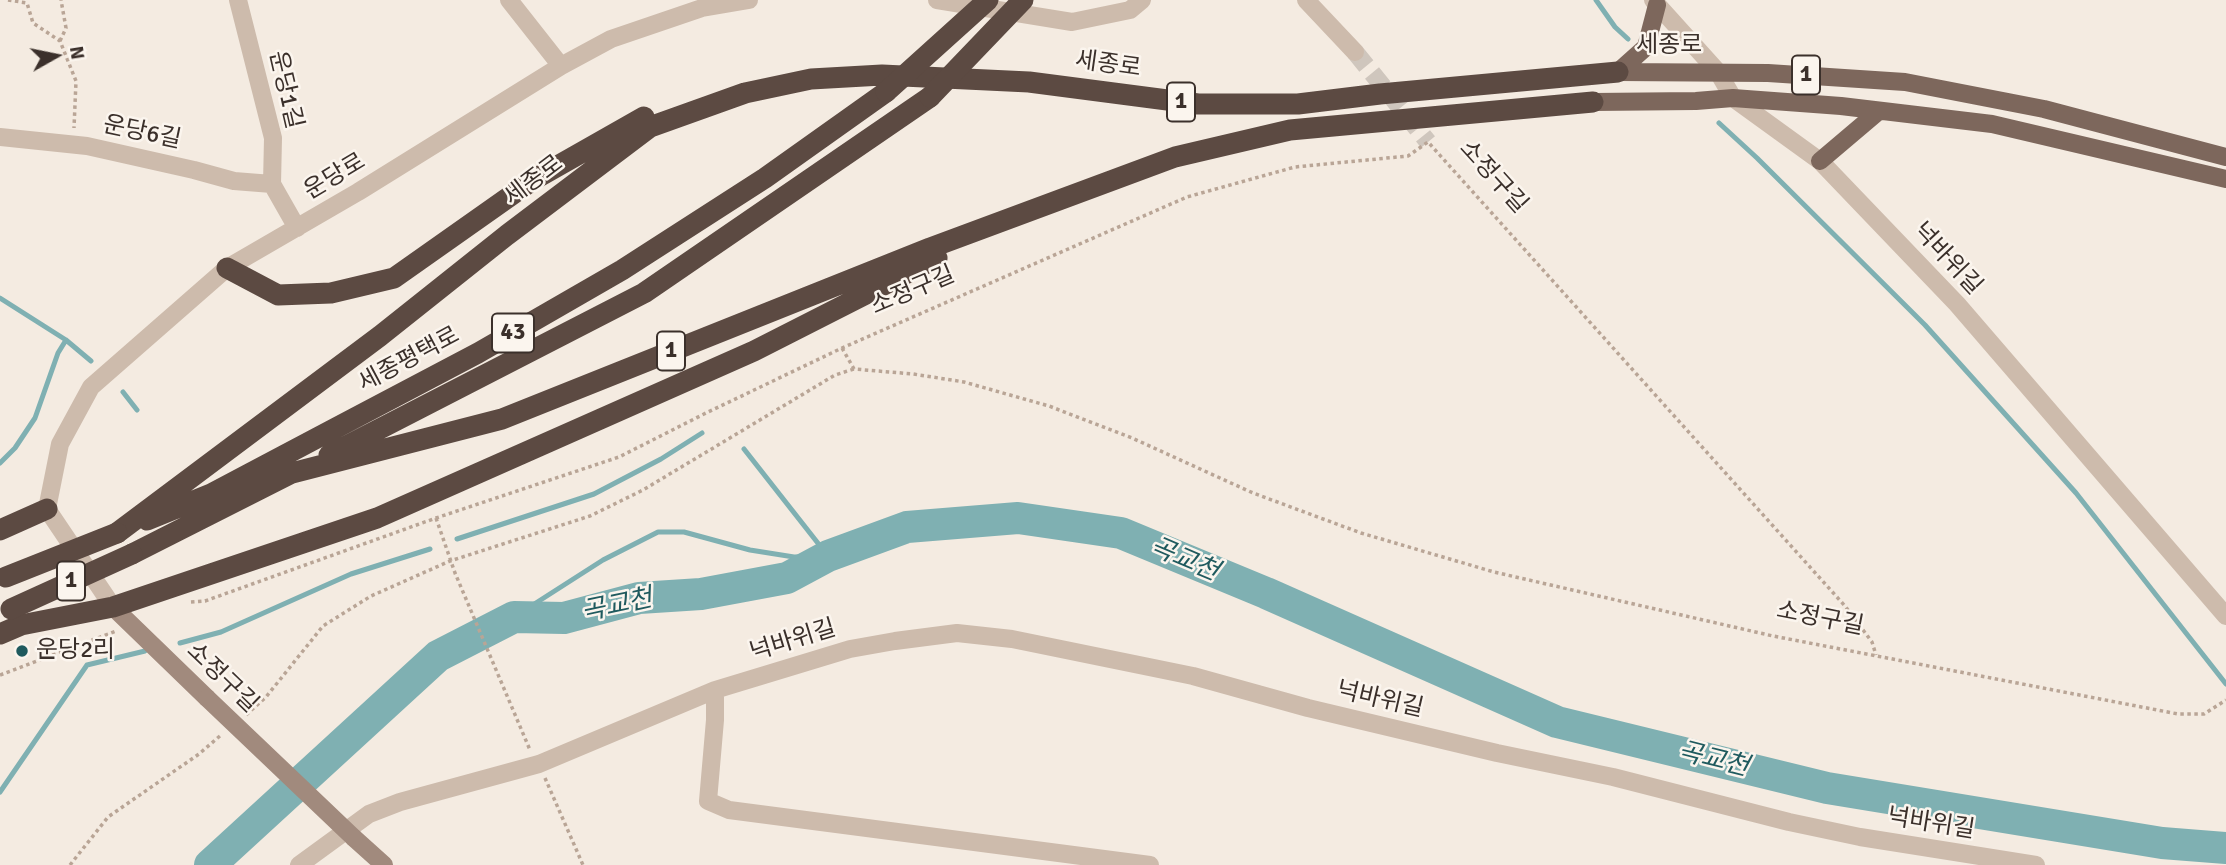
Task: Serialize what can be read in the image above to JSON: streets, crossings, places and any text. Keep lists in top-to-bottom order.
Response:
{
  "streets": {
    "highway": [
      "세종로",
      "1",
      "43",
      "세종평택로"
    ],
    "street": [
      "운당1길",
      "운당6길",
      "운당로",
      "소정구길",
      "넉바위길"
    ]
  },
  "crossings": [
    ["세종로", "1"],
    ["세종로", "세종평택로"],
    ["1", "넉바위길"],
    ["1", "세종평택로"],
    ["운당1길", "운당6길"],
    ["운당로", "소정구길"]
  ],
  "water": ["곡교천"],
  "places": ["운당2리"],
  "north": "right"
}
